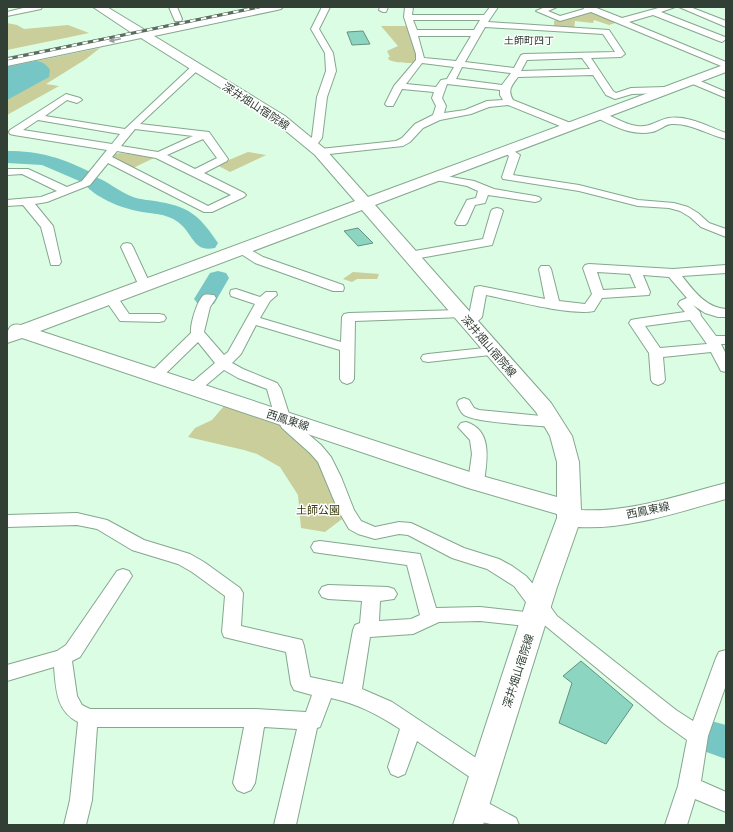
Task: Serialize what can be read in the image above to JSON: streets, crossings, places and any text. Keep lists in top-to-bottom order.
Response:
{
  "streets": {
    "main road": ["深井畑山宿院線", "西鳳東線"]
  },
  "crossings": [
    ["深井畑山宿院線", "西鳳東線"]
  ],
  "districts": ["土師町四丁"],
  "parks": ["土師公園"]
}
